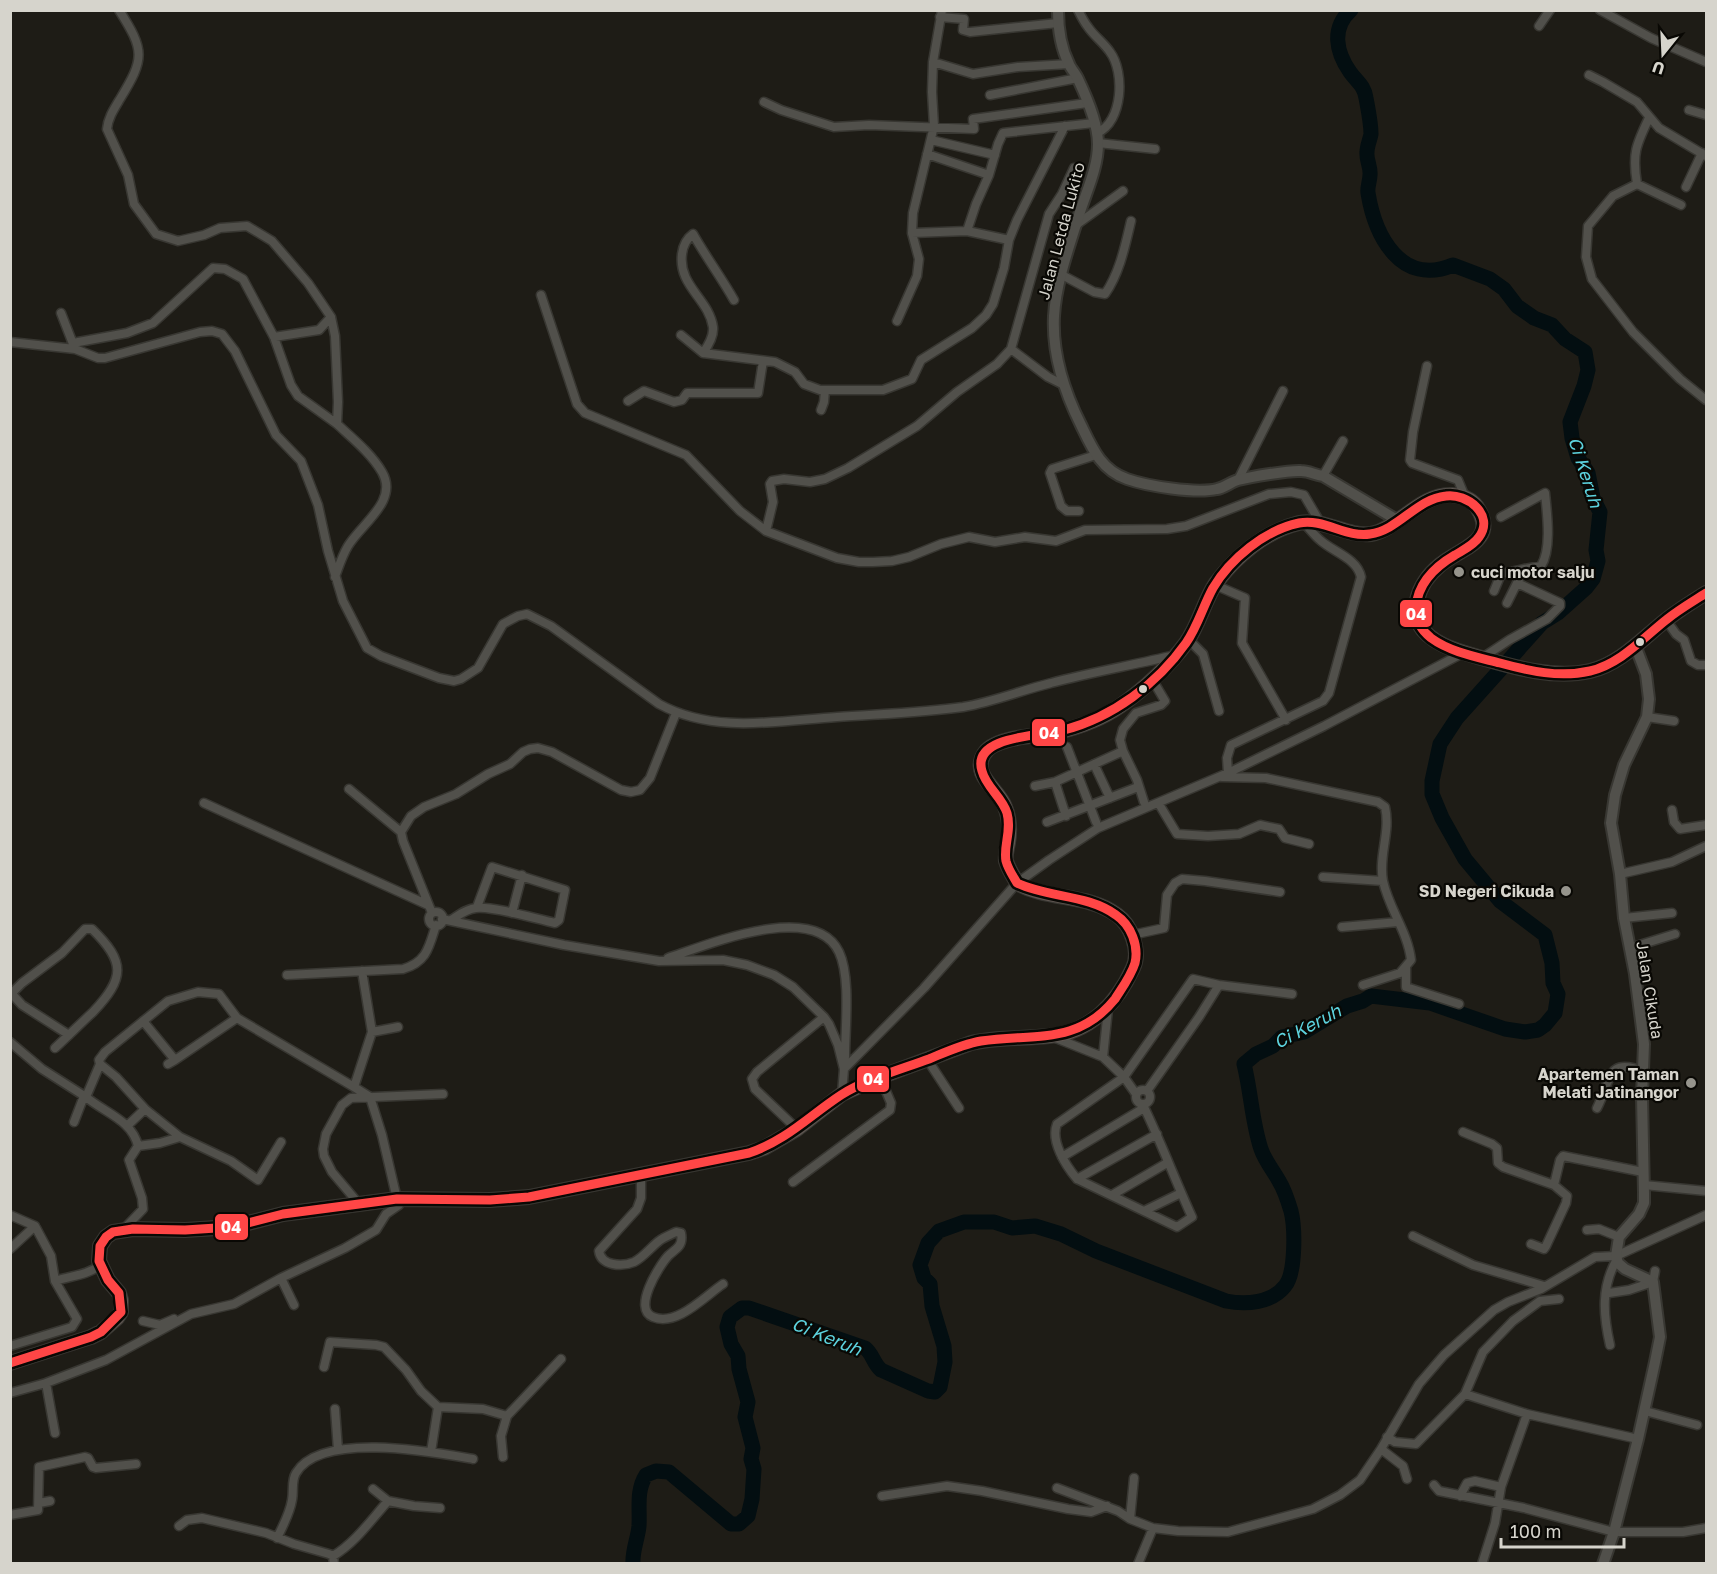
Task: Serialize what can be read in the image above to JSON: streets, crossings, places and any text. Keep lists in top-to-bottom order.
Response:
{
  "streets": {
    "street": ["Jalan Letda Lukito", "Jalan Cikuda"]
  },
  "water": ["Ci Keruh"],
  "places": ["cuci motor salju", "SD Negeri Cikuda", "Apartemen Taman Melati Jatinangor"],
  "lines": ["transit line 04"],
  "scale_bar": "100 m",
  "north": "bottom"
}
